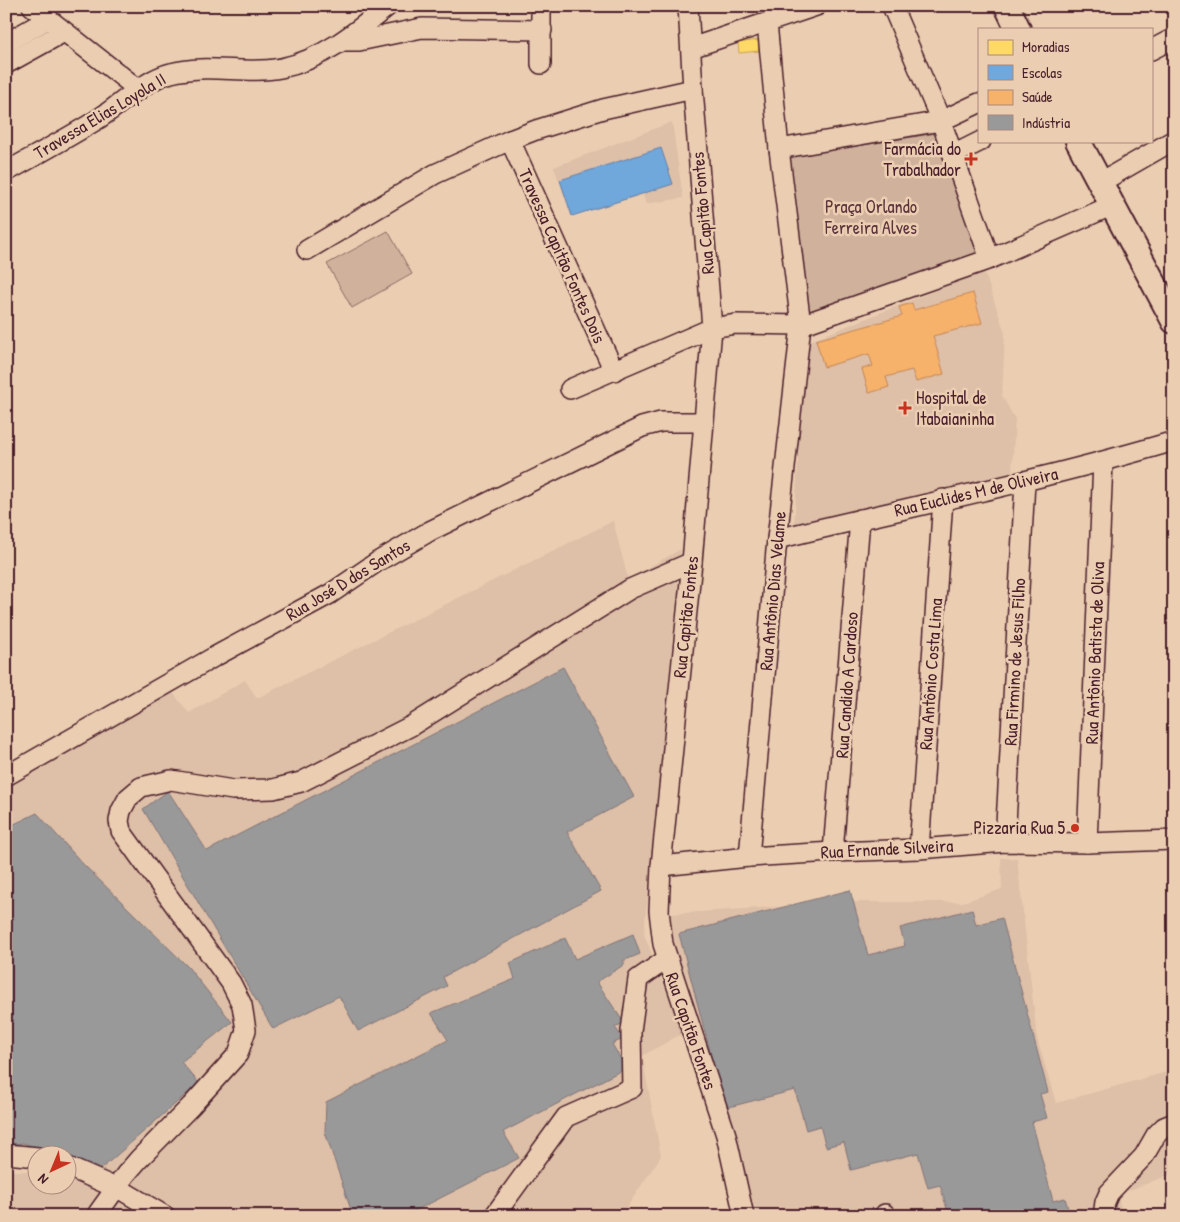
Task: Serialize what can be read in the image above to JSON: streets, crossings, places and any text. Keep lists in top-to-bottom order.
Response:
{
  "streets": {
    "street": [
      "Travessa Elias Loyola II",
      "Rua Capitão Fontes",
      "Travessa Capitão Fontes Dois",
      "Rua Euclides M de Oliveira",
      "Rua José D dos Santos",
      "Rua Antônio Dias Velame",
      "Rua Antônio Batista de Oliva",
      "Rua Firmino de Jesus Filho",
      "Rua Antônio Costa Lima",
      "Rua Candido A Cardoso",
      "Rua Ernande Silveira"
    ]
  },
  "crossings": [
    ["Rua Capitão Fontes", "Rua José D dos Santos"],
    ["Rua Capitão Fontes", "Rua Ernande Silveira"],
    ["Rua Euclides M de Oliveira", "Rua Antônio Dias Velame"],
    ["Rua Euclides M de Oliveira", "Rua Antônio Batista de Oliva"],
    ["Rua Euclides M de Oliveira", "Rua Firmino de Jesus Filho"],
    ["Rua Euclides M de Oliveira", "Rua Antônio Costa Lima"],
    ["Rua Euclides M de Oliveira", "Rua Candido A Cardoso"],
    ["Rua Antônio Dias Velame", "Rua Ernande Silveira"],
    ["Rua Antônio Batista de Oliva", "Rua Ernande Silveira"],
    ["Rua Firmino de Jesus Filho", "Rua Ernande Silveira"],
    ["Rua Antônio Costa Lima", "Rua Ernande Silveira"],
    ["Rua Candido A Cardoso", "Rua Ernande Silveira"]
  ],
  "parks": ["Praça Orlando Ferreira Alves"],
  "places": {
    "health": ["Farmácia do Trabalhador", "Hospital de Itabaianinha"],
    "other": ["Pizzaria Rua 5"]
  },
  "legend": [
    "Moradias",
    "Escolas",
    "Saúde",
    "Indústria"
  ],
  "north": "bottom left"
}
